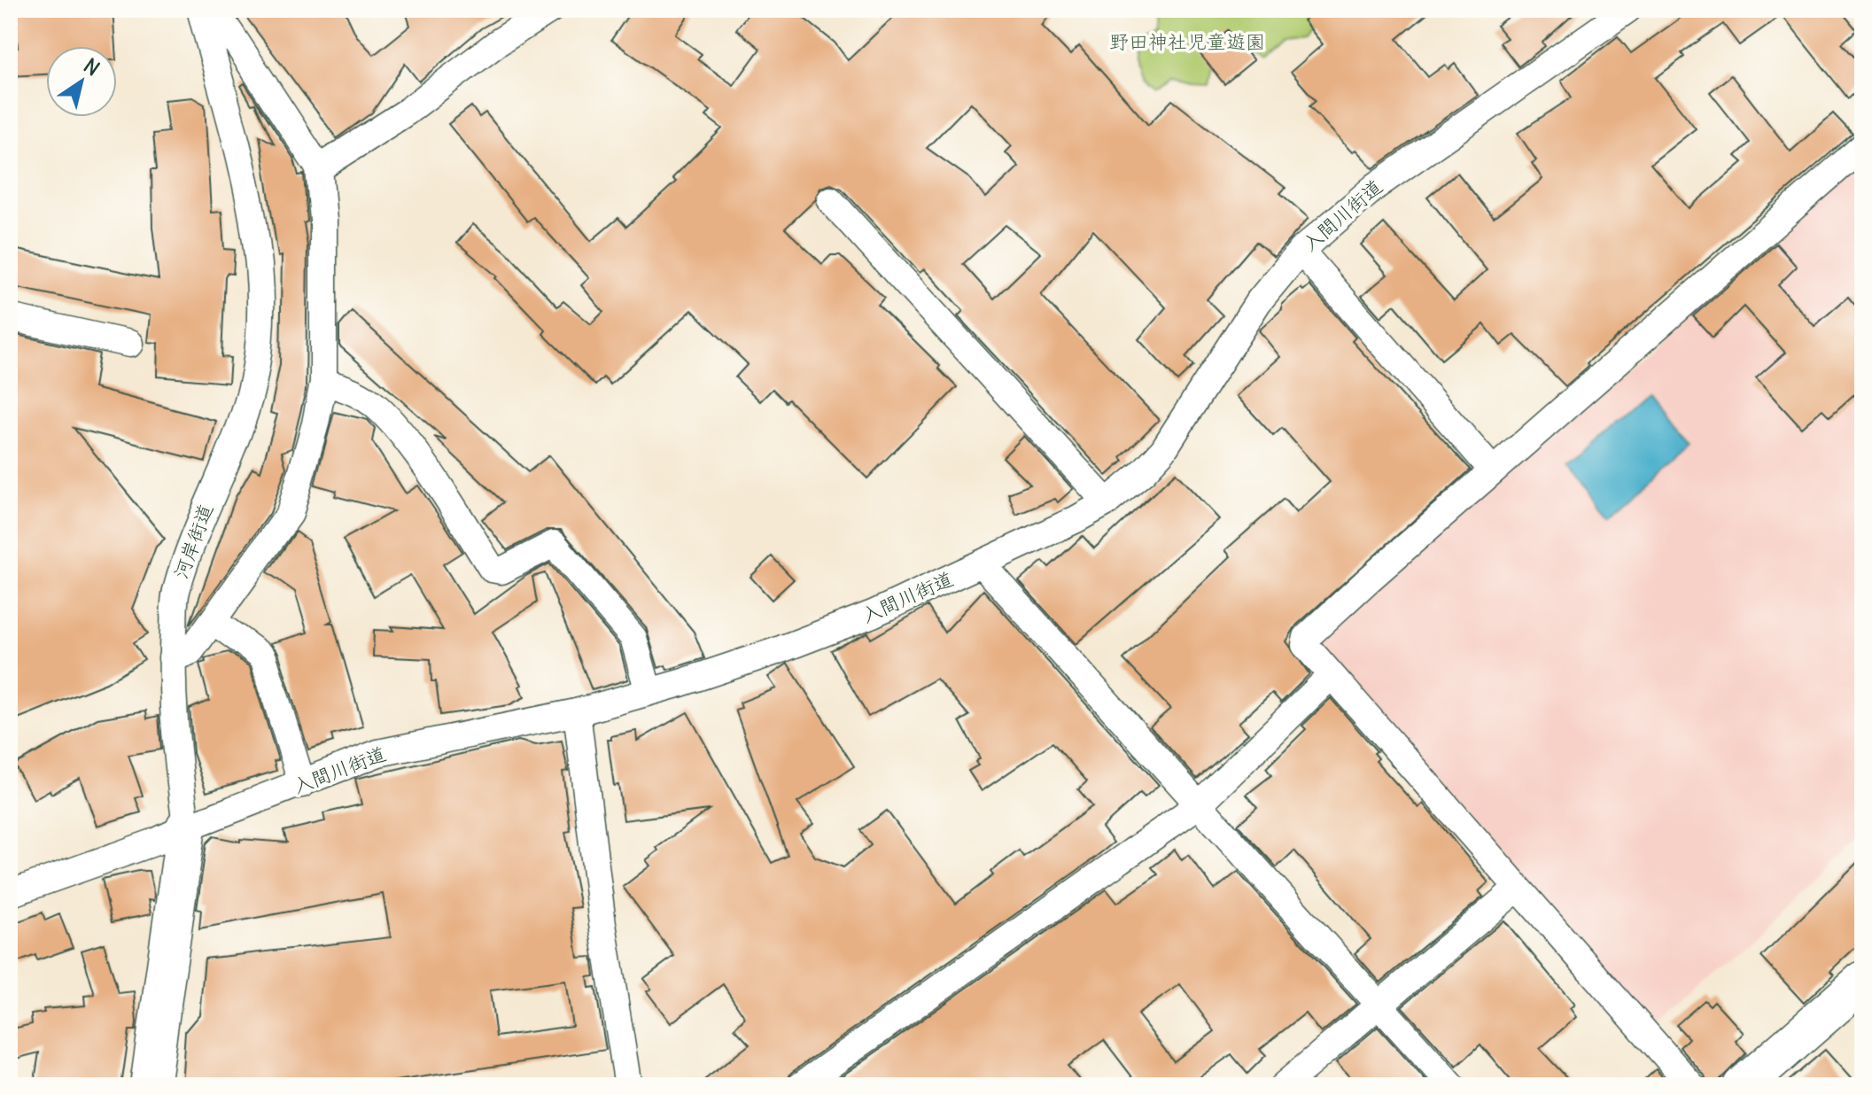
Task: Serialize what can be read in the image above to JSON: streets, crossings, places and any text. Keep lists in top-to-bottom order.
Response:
{
  "streets": {
    "street": ["入間川街道", "河岸街道"]
  },
  "crossings": [
    ["入間川街道", "河岸街道"]
  ],
  "parks": ["野田神社児童遊園"],
  "north": "top right"
}
